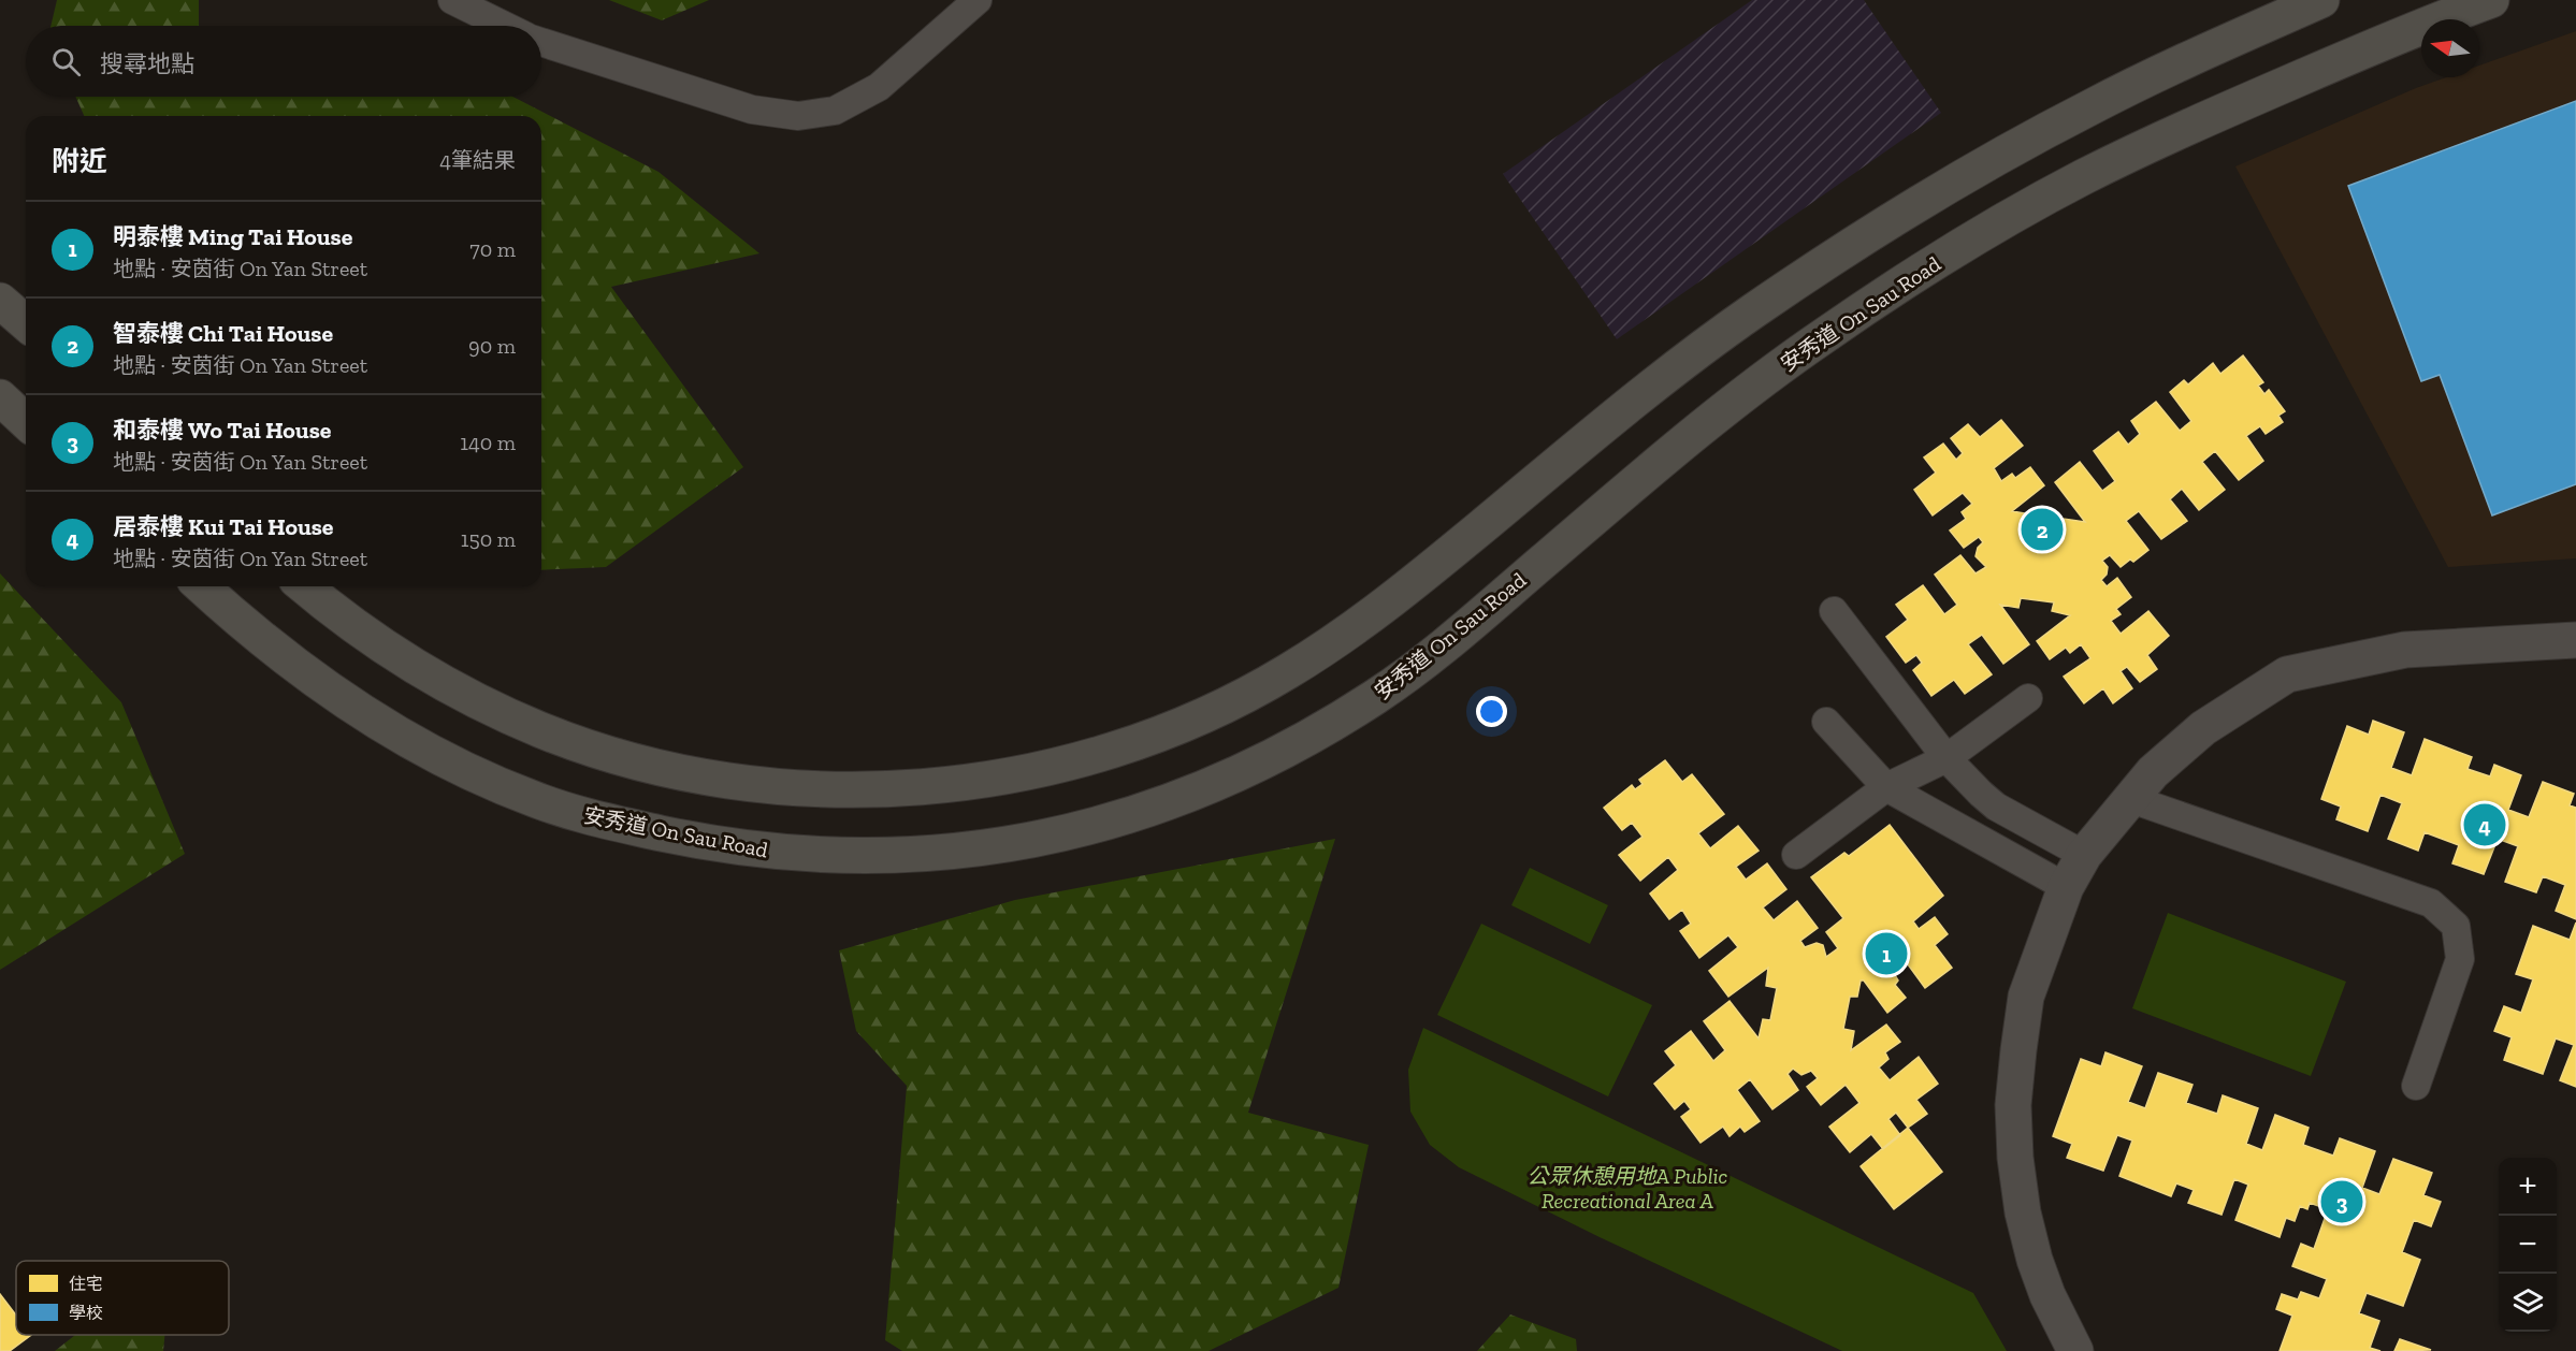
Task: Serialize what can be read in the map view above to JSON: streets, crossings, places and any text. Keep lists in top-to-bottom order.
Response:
{
  "streets": {
    "main road": ["安秀道 On Sau Road"]
  },
  "parks": ["公眾休憩用地A Public Recreational Area A"],
  "legend": ["住宅", "學校"],
  "north": "left",
  "page": {
    "search": "搜尋地點",
    "heading": ["附近", "4筆結果"],
    "list": [
      {
        "mark": "1",
        "name": "明泰樓 Ming Tai House",
        "note": "地點 · 安茵街 On Yan Street",
        "value": "70 m"
      },
      {
        "mark": "2",
        "name": "智泰樓 Chi Tai House",
        "note": "地點 · 安茵街 On Yan Street",
        "value": "90 m"
      },
      {
        "mark": "3",
        "name": "和泰樓 Wo Tai House",
        "note": "地點 · 安茵街 On Yan Street",
        "value": "140 m"
      },
      {
        "mark": "4",
        "name": "居泰樓 Kui Tai House",
        "note": "地點 · 安茵街 On Yan Street",
        "value": "150 m"
      }
    ],
    "pins": [
      "2",
      "4",
      "1",
      "3"
    ],
    "map_buttons": ["+", "−"]
  }
}
